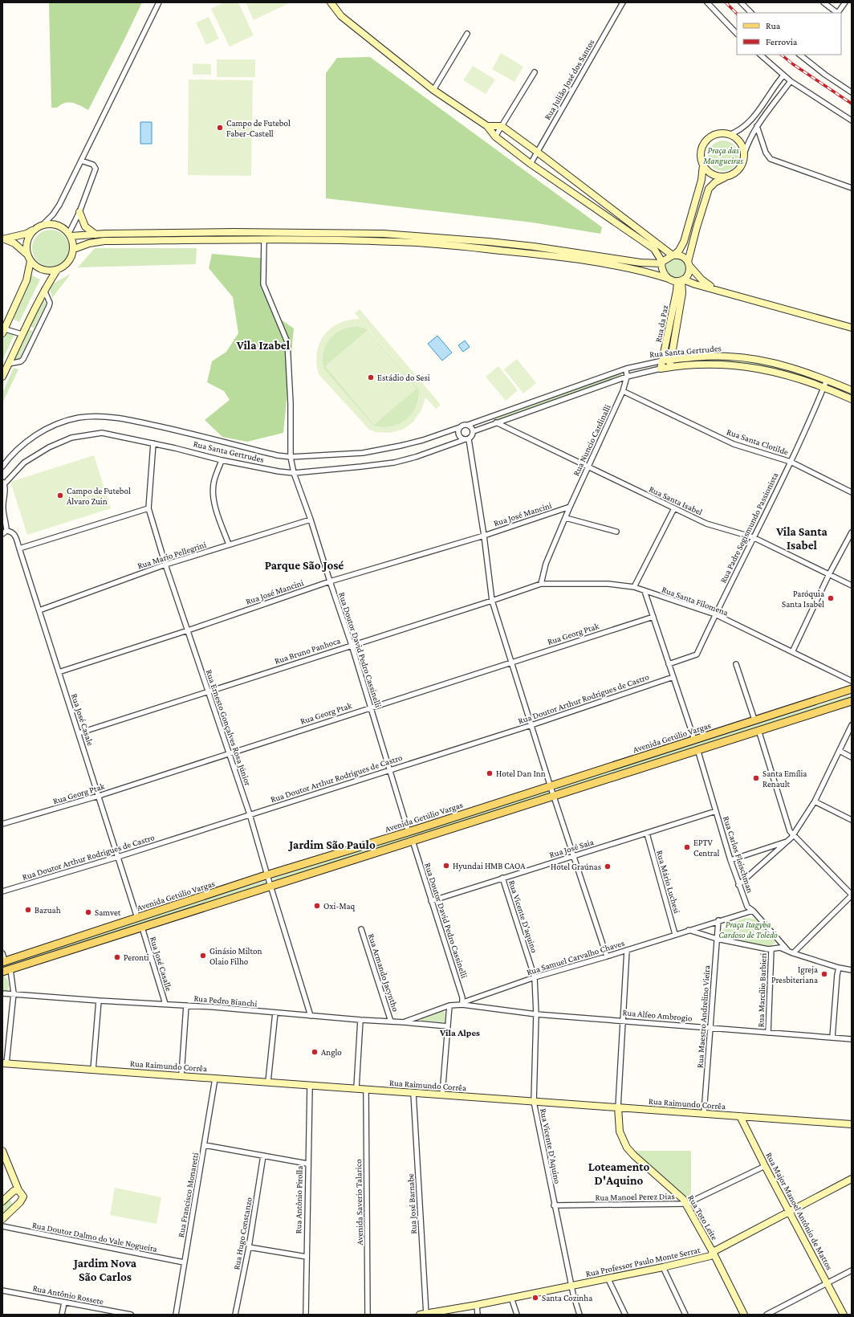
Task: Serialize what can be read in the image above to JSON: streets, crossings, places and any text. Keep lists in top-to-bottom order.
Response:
{
  "streets": {
    "main road": ["Avenida Getúlio Vargas"],
    "street": [
      "Rua Julião José dos Santos",
      "Rua da Paz",
      "Rua Santa Gertrudes",
      "Rua Nuncio Cardinalli",
      "Rua Santa Clotilde",
      "Rua Santa Isabel",
      "Rua José Mancini",
      "Rua Padre Segismundo Passionista",
      "Rua Mario Pellegrini",
      "Rua Santa Filomena",
      "Rua Georg Ptak",
      "Rua Doutor David Pedro Cassinelli",
      "Rua Bruno Panhoca",
      "Rua Doutor Arthur Rodrigues de Castro",
      "Rua José Casale",
      "Rua Ernesto Gonçalves Rosa Júnior",
      "Rua José Saia",
      "Rua Carlos Fleischman",
      "Rua Mário Luchesi",
      "Rua Vicente D'aquino",
      "Rua Samuel Carvalho Chaves",
      "Rua José Casalle",
      "Rua Armando Jacyntho",
      "Rua Marcílio Barbieri",
      "Rua Pedro Bianchi",
      "Rua Alfeo Ambrogio",
      "Rua Maestro Andrelino Vieira",
      "Rua Raimundo Corrêa",
      "Rua Vicente D'Aquino",
      "Rua Francisco Monaretti",
      "Rua Manoel Perez Dias",
      "Rua Antônio Pirolla",
      "Avenida Saverio Talarico",
      "Rua José Barnabe",
      "Rua Major Manoel Antônio de Mattos",
      "Rua Toto Leite",
      "Rua Hugo Constanzo",
      "Rua Doutor Dalmo do Vale Nogueira",
      "Rua Professor Paulo Monte Serrat",
      "Rua Antônio Rossete"
    ]
  },
  "crossings": [
    ["Rua da Paz", "Rua Santa Gertrudes"],
    ["Rua Santa Gertrudes", "Rua Nuncio Cardinalli"],
    ["Rua Santa Gertrudes", "Rua Santa Isabel"],
    ["Rua Santa Gertrudes", "Rua Padre Segismundo Passionista"],
    ["Rua Santa Gertrudes", "Rua Doutor David Pedro Cassinelli"],
    ["Rua Santa Gertrudes", "Rua Ernesto Gonçalves Rosa Júnior"],
    ["Rua Nuncio Cardinalli", "Rua Santa Clotilde"],
    ["Rua Nuncio Cardinalli", "Rua Santa Isabel"],
    ["Rua Nuncio Cardinalli", "Rua José Mancini"],
    ["Rua Nuncio Cardinalli", "Rua Santa Filomena"],
    ["Rua Nuncio Cardinalli", "Rua Bruno Panhoca"],
    ["Rua Santa Clotilde", "Rua Padre Segismundo Passionista"],
    ["Rua Santa Isabel", "Rua Padre Segismundo Passionista"],
    ["Rua José Mancini", "Rua Doutor David Pedro Cassinelli"],
    ["Rua José Mancini", "Rua José Casale"],
    ["Rua José Mancini", "Rua Ernesto Gonçalves Rosa Júnior"],
    ["Rua Padre Segismundo Passionista", "Rua Santa Filomena"],
    ["Rua Mario Pellegrini", "Rua Doutor David Pedro Cassinelli"],
    ["Rua Mario Pellegrini", "Rua José Casale"],
    ["Rua Mario Pellegrini", "Rua Ernesto Gonçalves Rosa Júnior"],
    ["Rua Santa Filomena", "Rua Bruno Panhoca"],
    ["Rua Georg Ptak", "Rua Doutor David Pedro Cassinelli"],
    ["Rua Georg Ptak", "Rua José Casale"],
    ["Rua Georg Ptak", "Rua Ernesto Gonçalves Rosa Júnior"],
    ["Rua Doutor David Pedro Cassinelli", "Rua Bruno Panhoca"],
    ["Rua Doutor David Pedro Cassinelli", "Rua Doutor Arthur Rodrigues de Castro"],
    ["Rua Doutor David Pedro Cassinelli", "Avenida Getúlio Vargas"],
    ["Rua Doutor David Pedro Cassinelli", "Rua José Saia"],
    ["Rua Doutor David Pedro Cassinelli", "Rua Samuel Carvalho Chaves"],
    ["Rua Doutor David Pedro Cassinelli", "Rua Alfeo Ambrogio"],
    ["Rua Bruno Panhoca", "Rua José Casale"],
    ["Rua Bruno Panhoca", "Rua Ernesto Gonçalves Rosa Júnior"],
    ["Rua Doutor Arthur Rodrigues de Castro", "Rua José Casale"],
    ["Rua Doutor Arthur Rodrigues de Castro", "Rua Ernesto Gonçalves Rosa Júnior"],
    ["Rua José Casale", "Avenida Getúlio Vargas"],
    ["Rua Ernesto Gonçalves Rosa Júnior", "Avenida Getúlio Vargas"],
    ["Rua Ernesto Gonçalves Rosa Júnior", "Rua Pedro Bianchi"],
    ["Rua José Saia", "Rua Carlos Fleischman"],
    ["Rua José Saia", "Rua Mário Luchesi"],
    ["Rua José Saia", "Rua Vicente D'aquino"],
    ["Rua Carlos Fleischman", "Rua Samuel Carvalho Chaves"],
    ["Rua Mário Luchesi", "Rua Samuel Carvalho Chaves"],
    ["Rua Vicente D'aquino", "Rua Samuel Carvalho Chaves"],
    ["Rua Vicente D'aquino", "Rua Vicente D'Aquino"],
    ["Rua Samuel Carvalho Chaves", "Rua Pedro Bianchi"],
    ["Rua Samuel Carvalho Chaves", "Rua Alfeo Ambrogio"],
    ["Rua Samuel Carvalho Chaves", "Rua Maestro Andrelino Vieira"],
    ["Rua Samuel Carvalho Chaves", "Rua Vicente D'Aquino"],
    ["Rua José Casalle", "Rua Pedro Bianchi"],
    ["Rua Armando Jacyntho", "Rua Pedro Bianchi"],
    ["Rua Marcílio Barbieri", "Rua Alfeo Ambrogio"],
    ["Rua Alfeo Ambrogio", "Rua Maestro Andrelino Vieira"],
    ["Rua Alfeo Ambrogio", "Rua Vicente D'Aquino"],
    ["Rua Maestro Andrelino Vieira", "Rua Raimundo Corrêa"],
    ["Rua Raimundo Corrêa", "Rua Vicente D'Aquino"],
    ["Rua Raimundo Corrêa", "Rua Francisco Monaretti"],
    ["Rua Raimundo Corrêa", "Rua Antônio Pirolla"],
    ["Rua Raimundo Corrêa", "Avenida Saverio Talarico"],
    ["Rua Raimundo Corrêa", "Rua José Barnabe"],
    ["Rua Raimundo Corrêa", "Rua Major Manoel Antônio de Mattos"],
    ["Rua Raimundo Corrêa", "Rua Toto Leite"],
    ["Rua Vicente D'Aquino", "Rua Manoel Perez Dias"],
    ["Rua Vicente D'Aquino", "Rua Professor Paulo Monte Serrat"],
    ["Rua Francisco Monaretti", "Rua Doutor Dalmo do Vale Nogueira"],
    ["Rua Manoel Perez Dias", "Rua Major Manoel Antônio de Mattos"],
    ["Rua Manoel Perez Dias", "Rua Toto Leite"],
    ["Rua José Barnabe", "Rua Professor Paulo Monte Serrat"],
    ["Rua Major Manoel Antônio de Mattos", "Rua Professor Paulo Monte Serrat"],
    ["Rua Toto Leite", "Rua Professor Paulo Monte Serrat"]
  ],
  "districts": [
    "Vila Izabel",
    "Vila Santa Isabel",
    "Parque São José",
    "Jardim São Paulo",
    "Vila Alpes",
    "Loteamento D'Aquino",
    "Jardim Nova São Carlos"
  ],
  "parks": ["Praça das Mangueiras", "Praça Itagyba Cardoso de Toledo"],
  "places": [
    "Campo de Futebol Faber-Castell",
    "Estádio do Sesi",
    "Campo de Futebol Álvaro Zuin",
    "Paróquia Santa Isabel",
    "Hotel Dan Inn",
    "Santa Emília Renault",
    "EPTV Central",
    "Hyundai HMB CAOA",
    "Hotel Graúnas",
    "Oxi-Maq",
    "Bazuah",
    "Samvet",
    "Ginásio Milton Olaio Filho",
    "Peronti",
    "Igreja Presbiteriana",
    "Anglo",
    "Santa Cozinha"
  ],
  "legend": ["Rua", "Ferrovia"]
}
